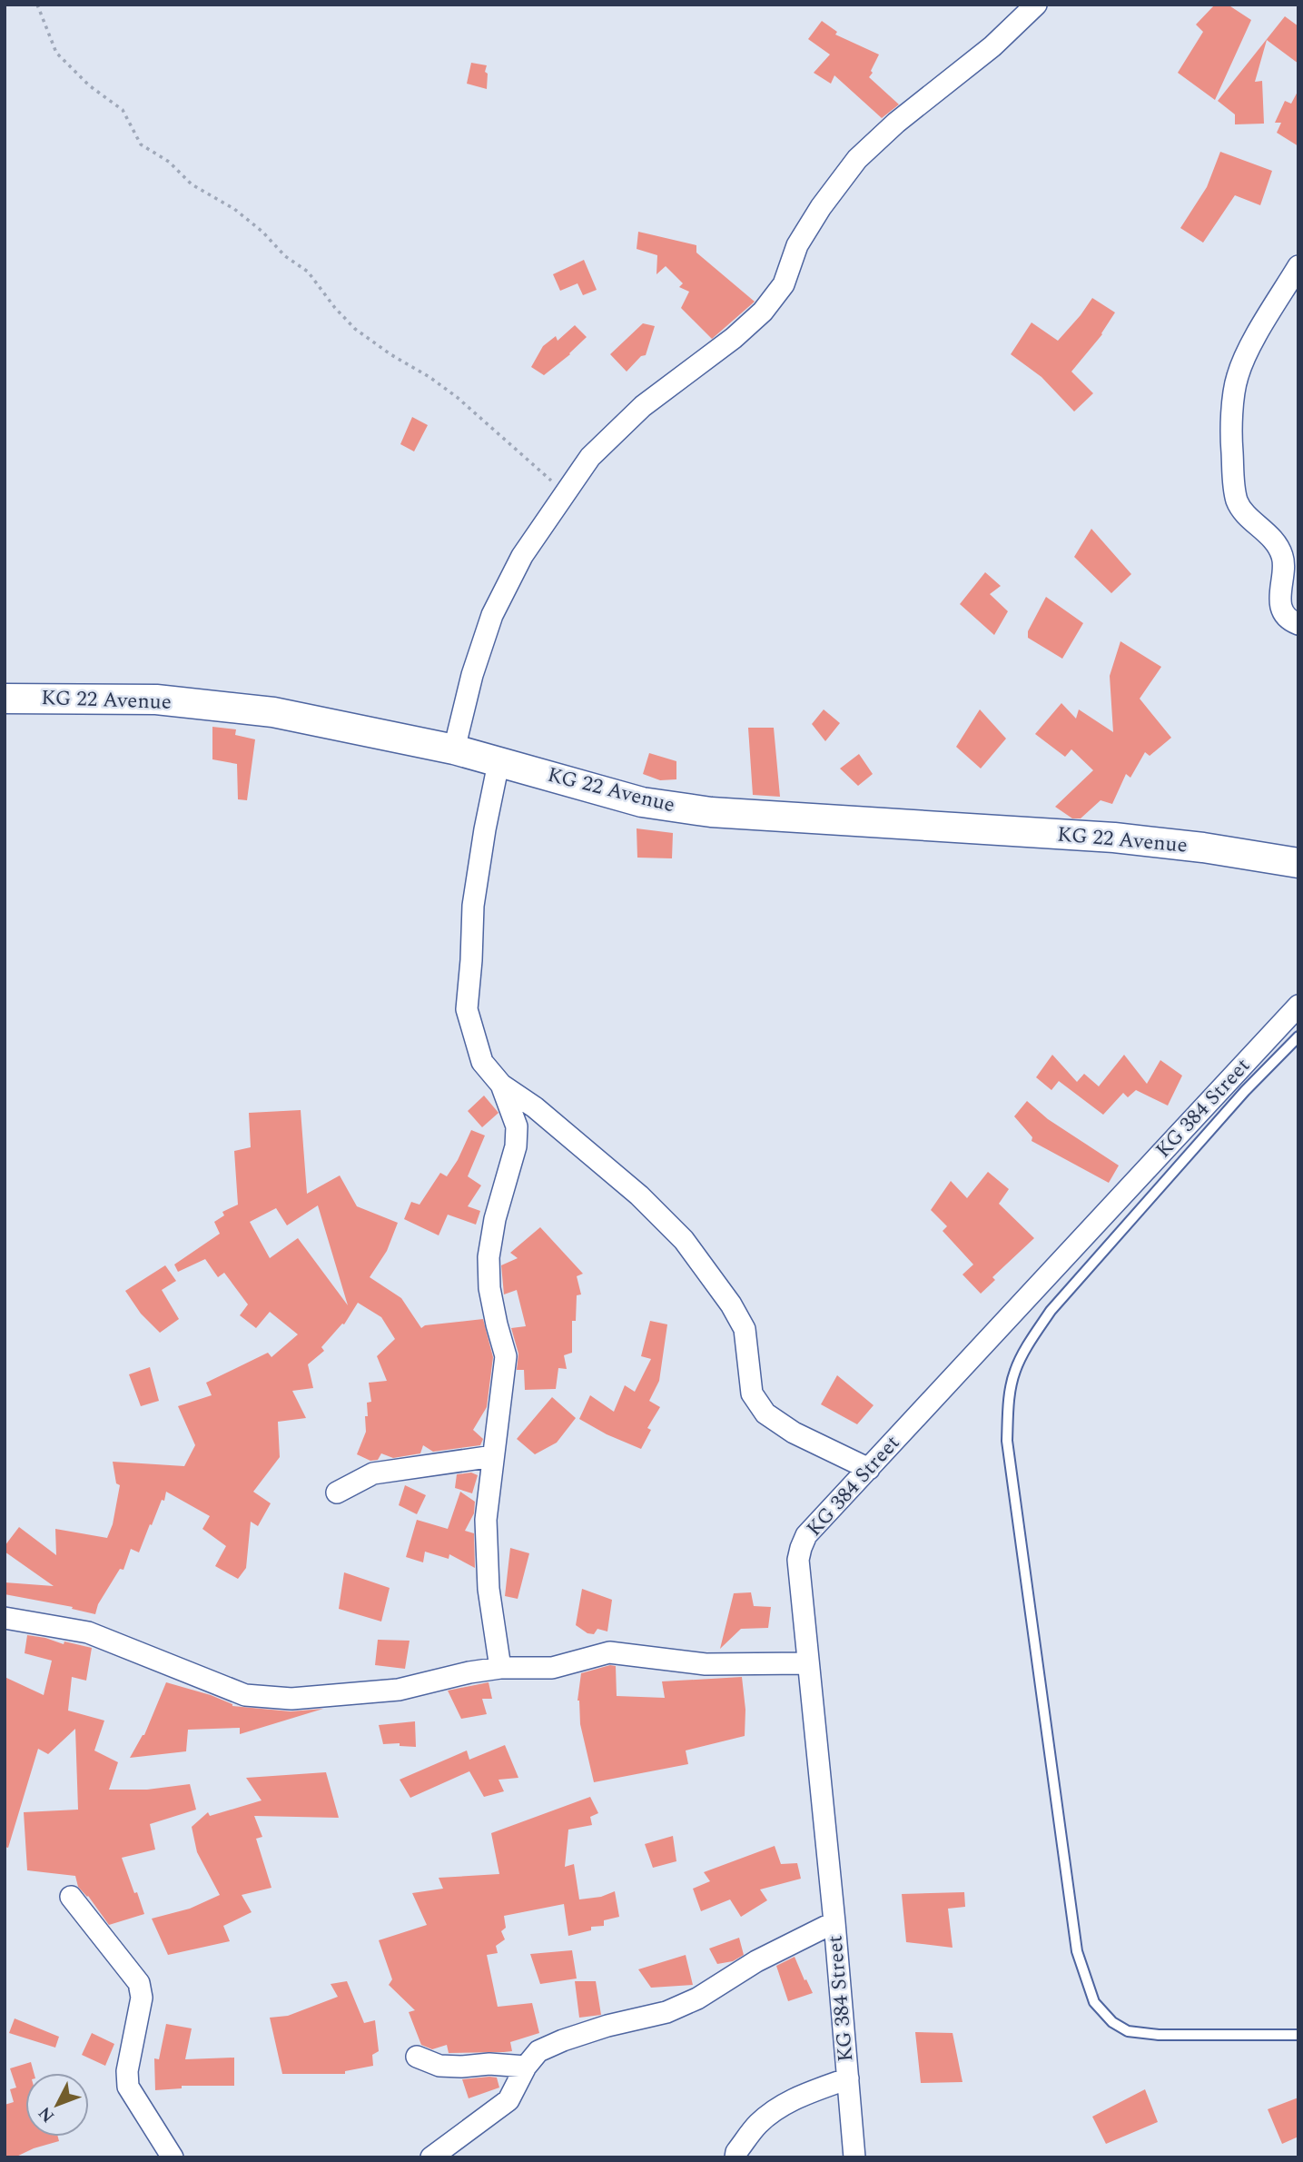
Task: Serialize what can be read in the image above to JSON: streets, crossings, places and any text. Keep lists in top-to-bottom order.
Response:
{
  "streets": {
    "street": ["KG 22 Avenue", "KG 384 Street"]
  },
  "north": "bottom left"
}
